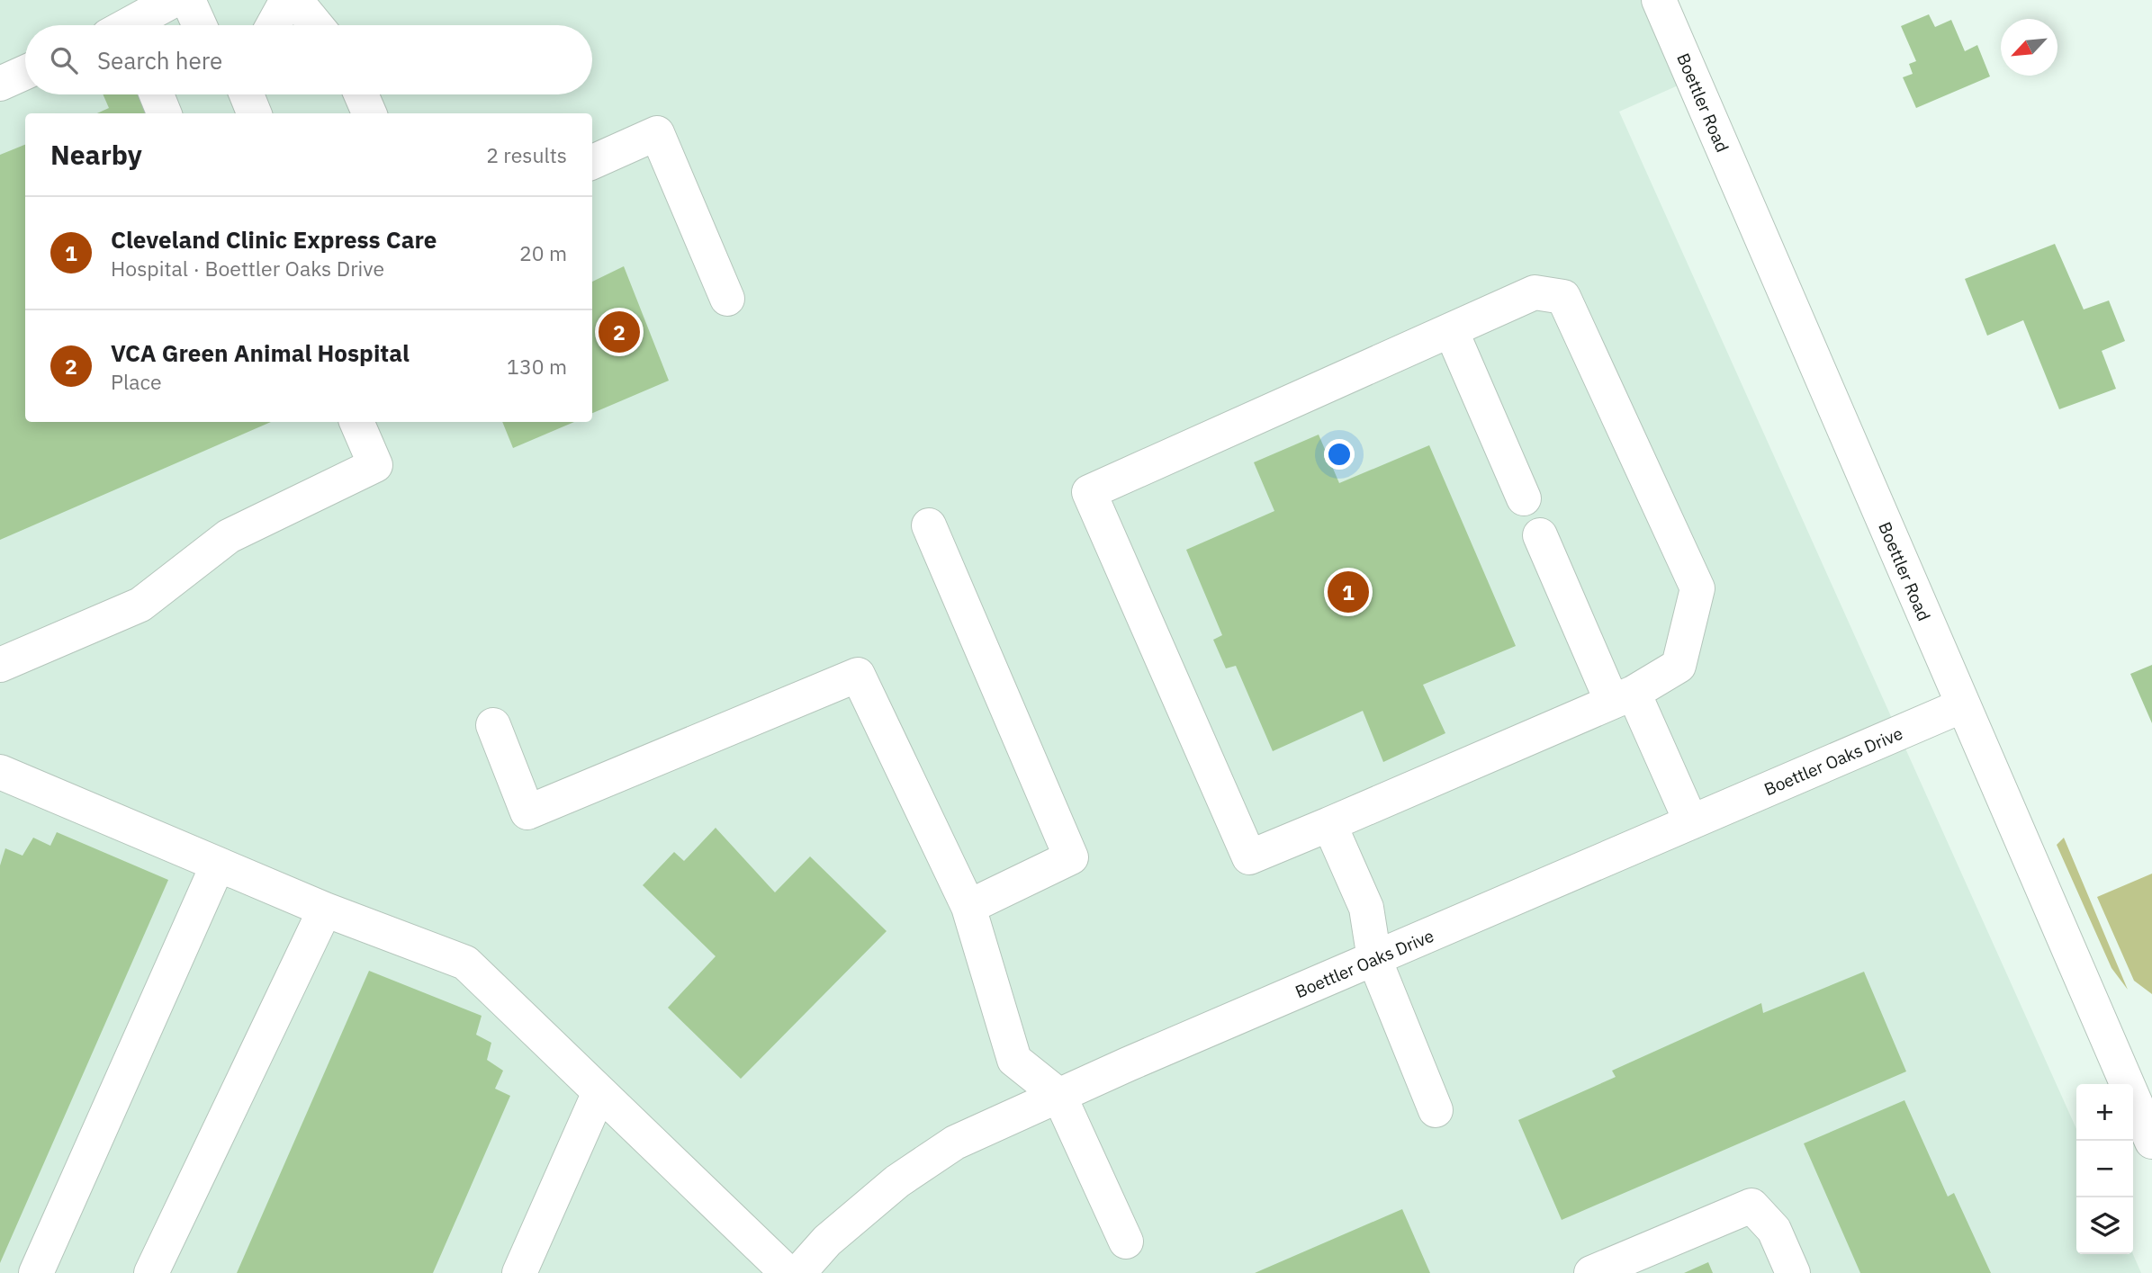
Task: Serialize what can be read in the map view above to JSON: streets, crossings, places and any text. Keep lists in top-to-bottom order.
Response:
{
  "streets": {
    "street": ["Boettler Road", "Boettler Oaks Drive"]
  },
  "crossings": [
    ["Boettler Road", "Boettler Oaks Drive"]
  ],
  "north": "bottom left",
  "page": {
    "search": "Search here",
    "heading": ["Nearby", "2 results"],
    "list": [
      {
        "mark": "1",
        "name": "Cleveland Clinic Express Care",
        "note": "Hospital · Boettler Oaks Drive",
        "value": "20 m"
      },
      {
        "mark": "2",
        "name": "VCA Green Animal Hospital",
        "note": "Place",
        "value": "130 m"
      }
    ],
    "pins": ["2", "1"],
    "map_buttons": ["+", "−"]
  }
}
